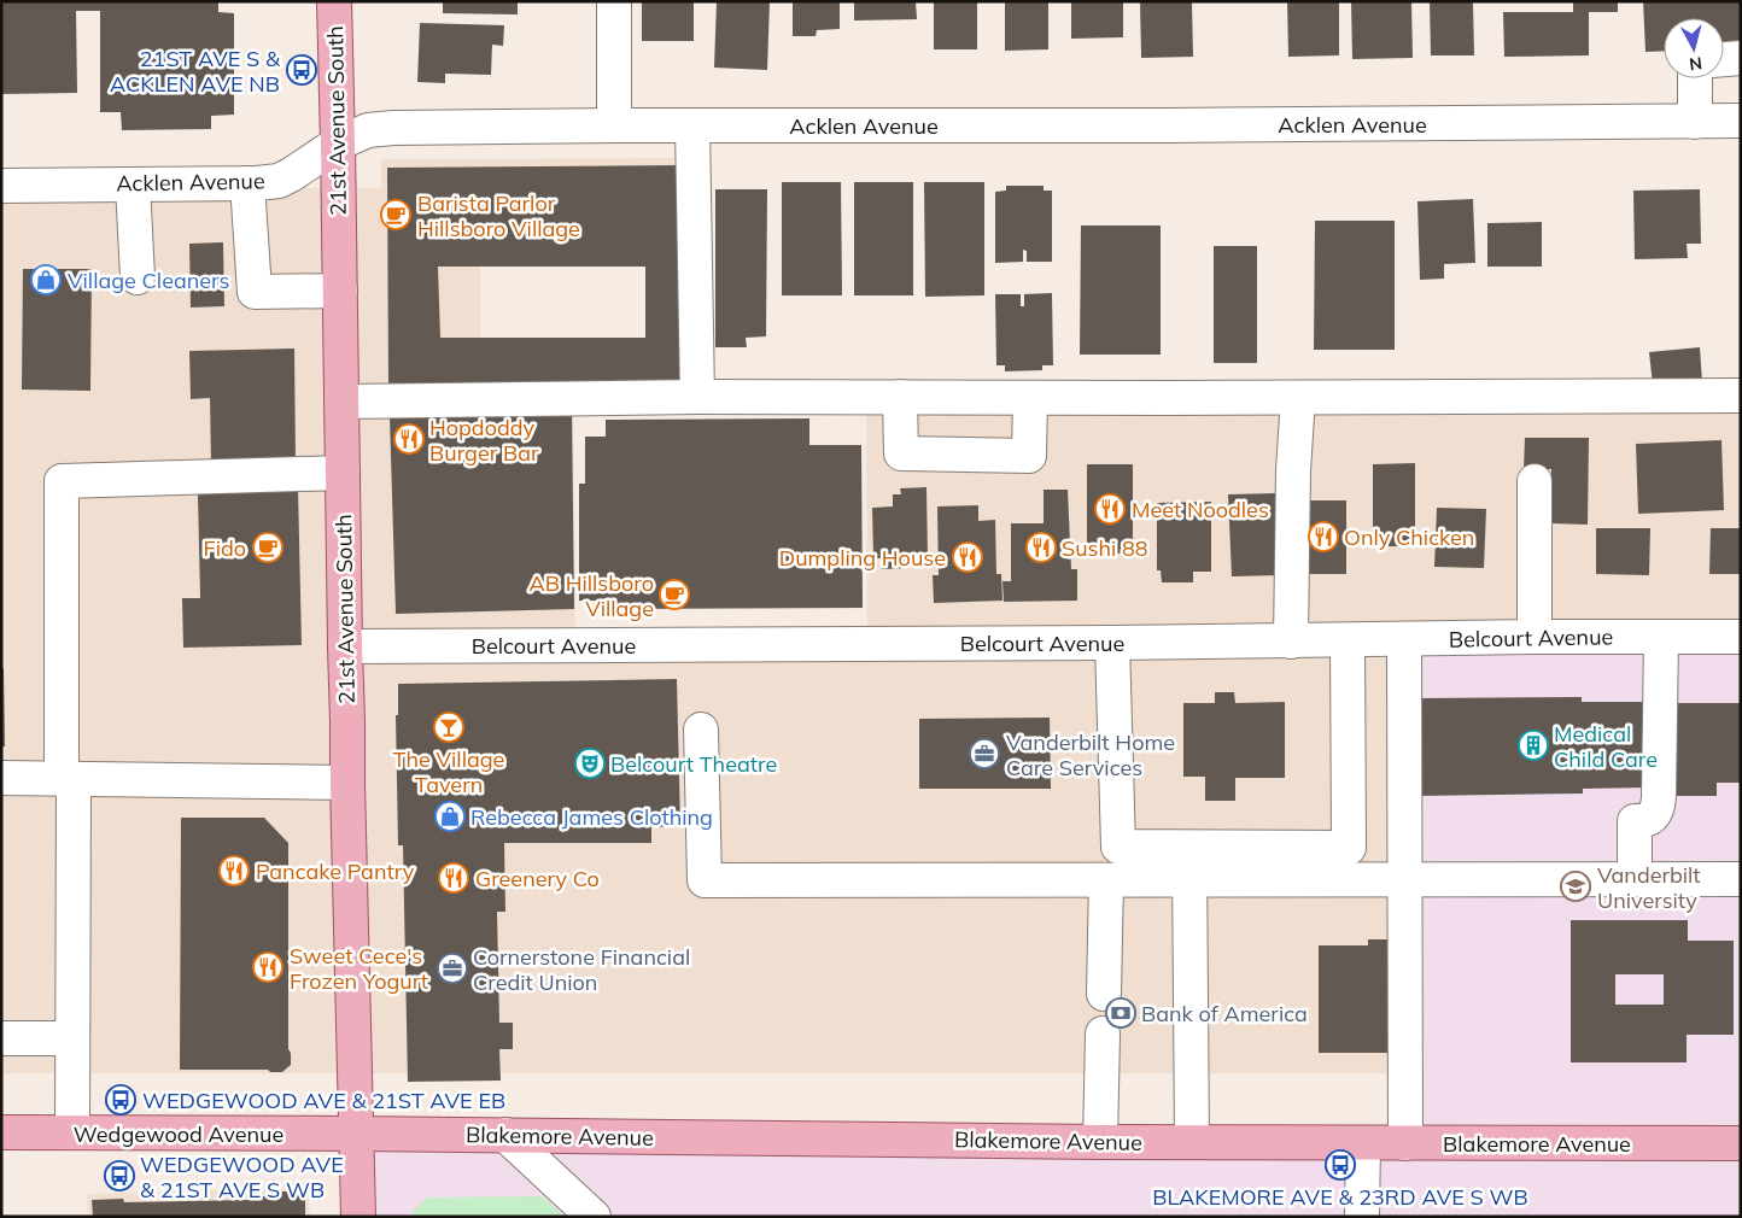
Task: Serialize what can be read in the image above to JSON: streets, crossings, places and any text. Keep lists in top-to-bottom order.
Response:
{
  "streets": {
    "main road": ["21st Avenue South", "Wedgewood Avenue", "Blakemore Avenue"],
    "street": ["Acklen Avenue", "Belcourt Avenue"]
  },
  "crossings": [
    ["21st Avenue South", "Acklen Avenue"],
    ["21st Avenue South", "Belcourt Avenue"],
    ["21st Avenue South", "Wedgewood Avenue"],
    ["21st Avenue South", "Blakemore Avenue"],
    ["Wedgewood Avenue", "Blakemore Avenue"]
  ],
  "places": {
    "bus stop": [
      "21ST AVE S & ACKLEN AVE NB",
      "WEDGEWOOD AVE & 21ST AVE EB",
      "BLAKEMORE AVE & 23RD AVE S WB",
      "WEDGEWOOD AVE & 21ST AVE S WB"
    ],
    "cafe": ["Barista Parlor Hillsboro Village", "Fido", "AB Hillsboro Village"],
    "shop": ["Village Cleaners", "Rebecca James Clothing"],
    "restaurant": [
      "Hopdoddy Burger Bar",
      "Meet Noodles",
      "Only Chicken",
      "Sushi 88",
      "Dumpling House",
      "Pancake Pantry",
      "Greenery Co",
      "Sweet Cece's Frozen Yogurt"
    ],
    "bar": ["The Village Tavern"],
    "building": ["Medical Child Care"],
    "office": ["Vanderbilt Home Care Services", "Cornerstone Financial Credit Union"],
    "theatre": ["Belcourt Theatre"],
    "school or university": ["Vanderbilt University"],
    "bank": ["Bank of America"]
  },
  "north": "bottom"
}
